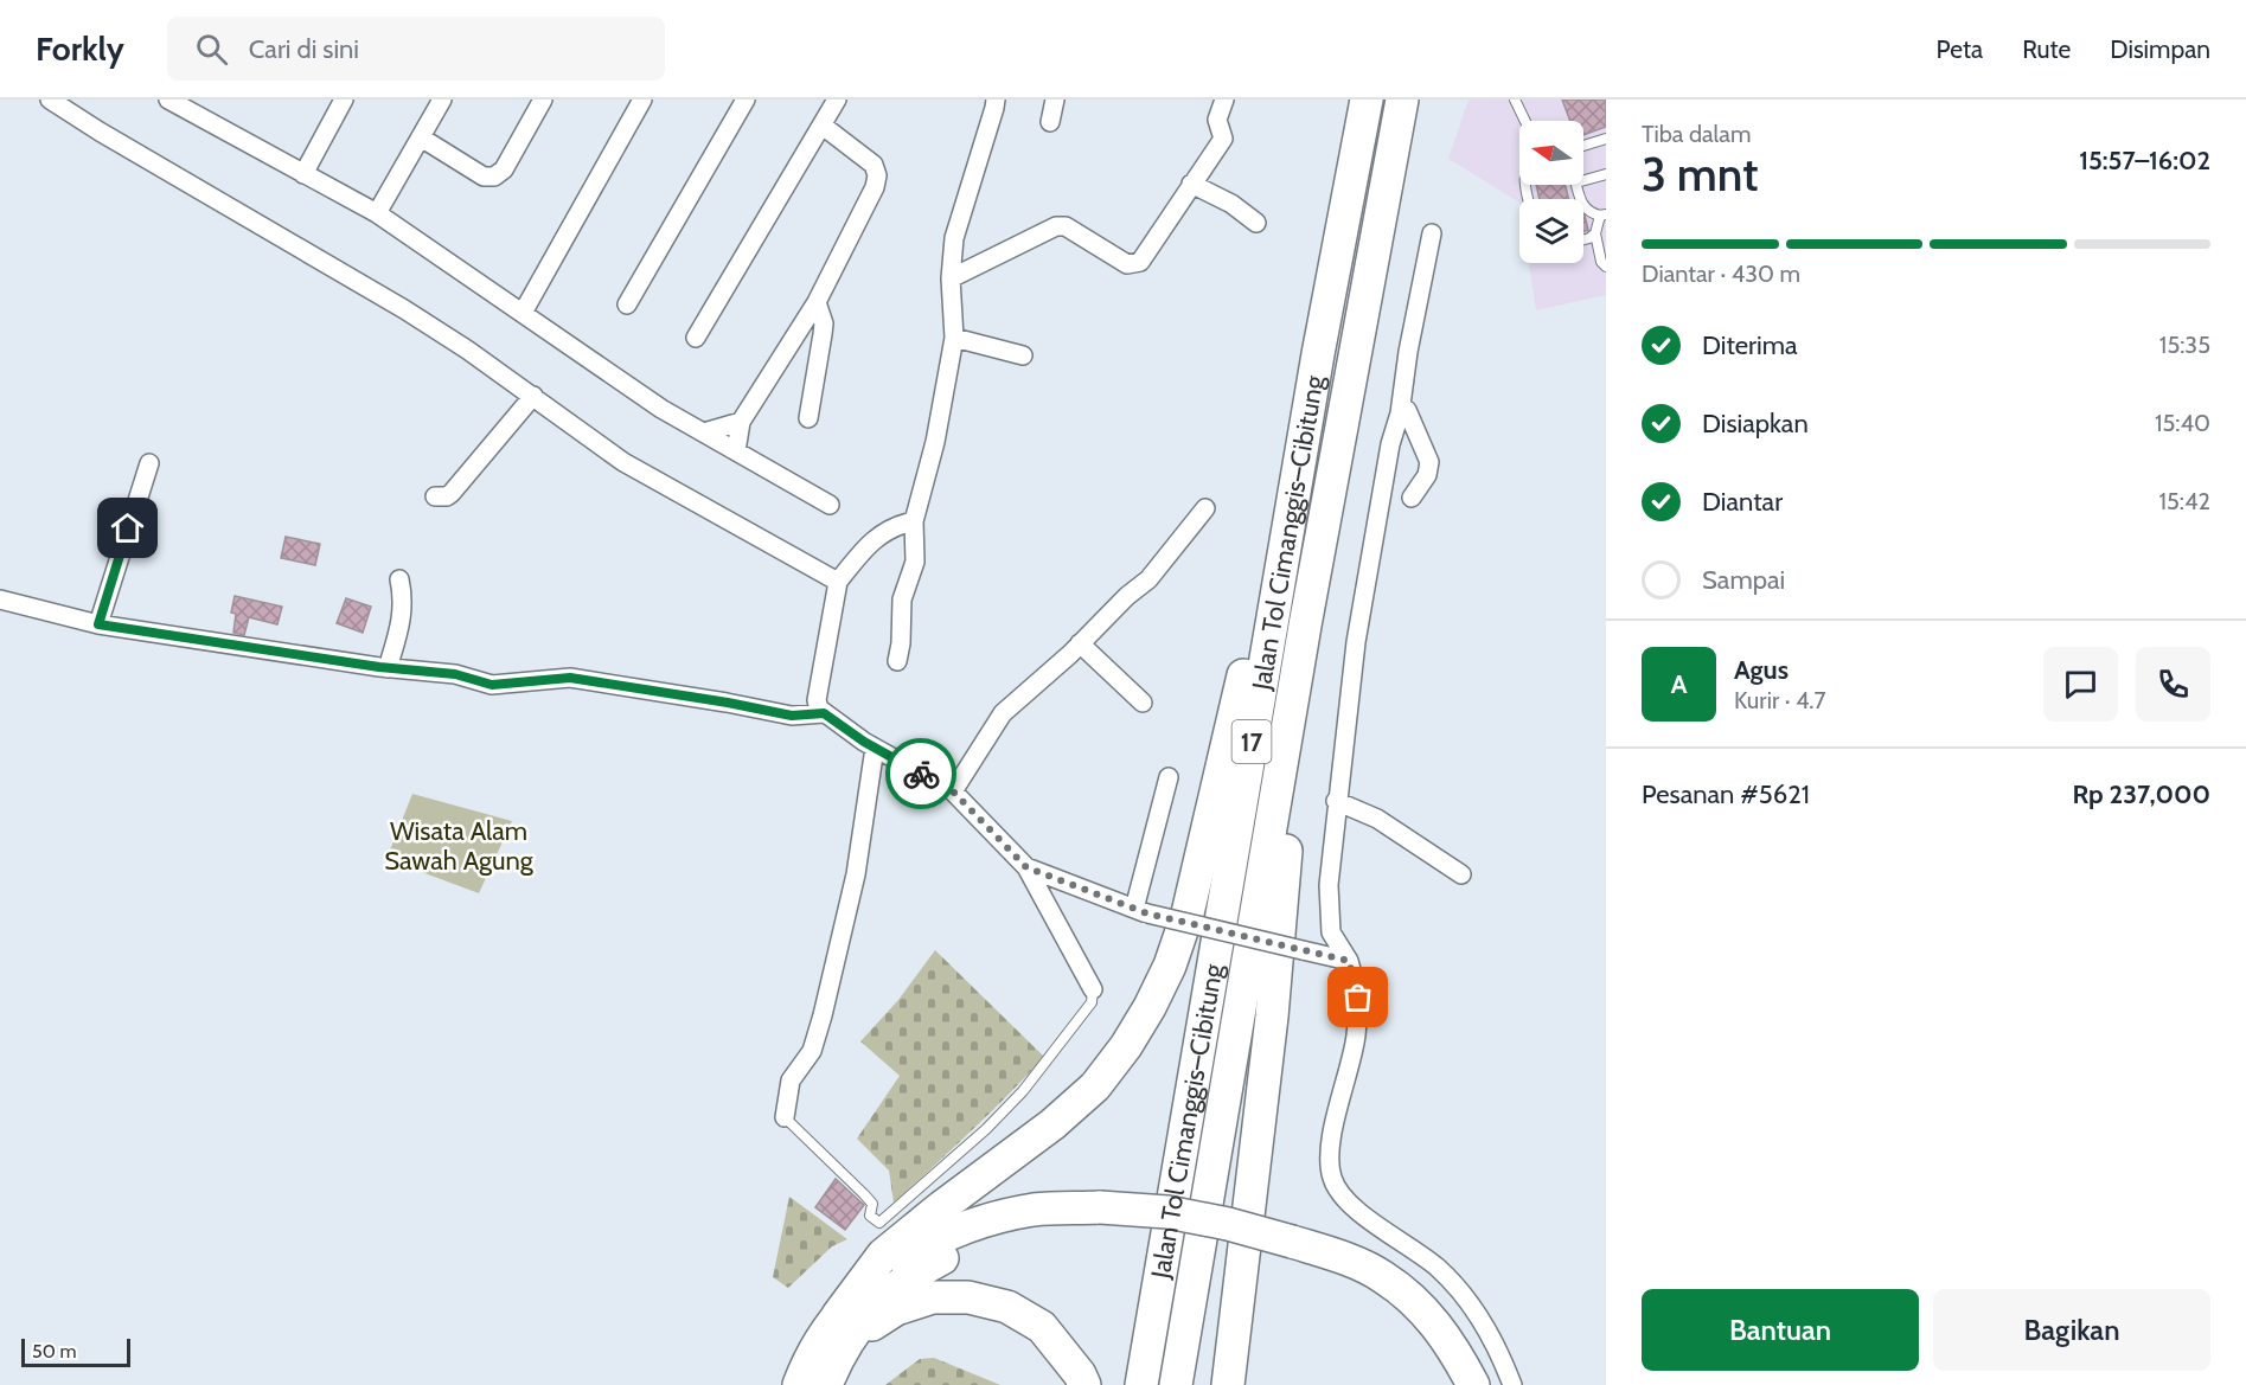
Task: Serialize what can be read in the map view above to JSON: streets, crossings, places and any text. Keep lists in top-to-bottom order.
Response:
{
  "streets": {
    "highway": ["Jalan Tol Cimanggis–Cibitung", "17"]
  },
  "parks": ["Wisata Alam Sawah Agung"],
  "scale_bar": "50 m",
  "north": "left",
  "page": {
    "header": "Forkly",
    "search": "Cari di sini",
    "nav": ["Peta", "Rute", "Disimpan"],
    "heading": ["3 mnt", "Tiba dalam", "15:57–16:02"],
    "panel": [
      "Agus",
      "Kurir · 4.7",
      "Pesanan #5621",
      "Rp 237,000"
    ],
    "bar": "Diantar · 430 m",
    "list": [
      ["Diterima", "15:35"],
      ["Disiapkan", "15:40"],
      ["Diantar", "15:42"],
      "Sampai"
    ],
    "round": "A",
    "buttons": ["Bantuan", "Bagikan"],
    "scale": "50 m"
  }
}
